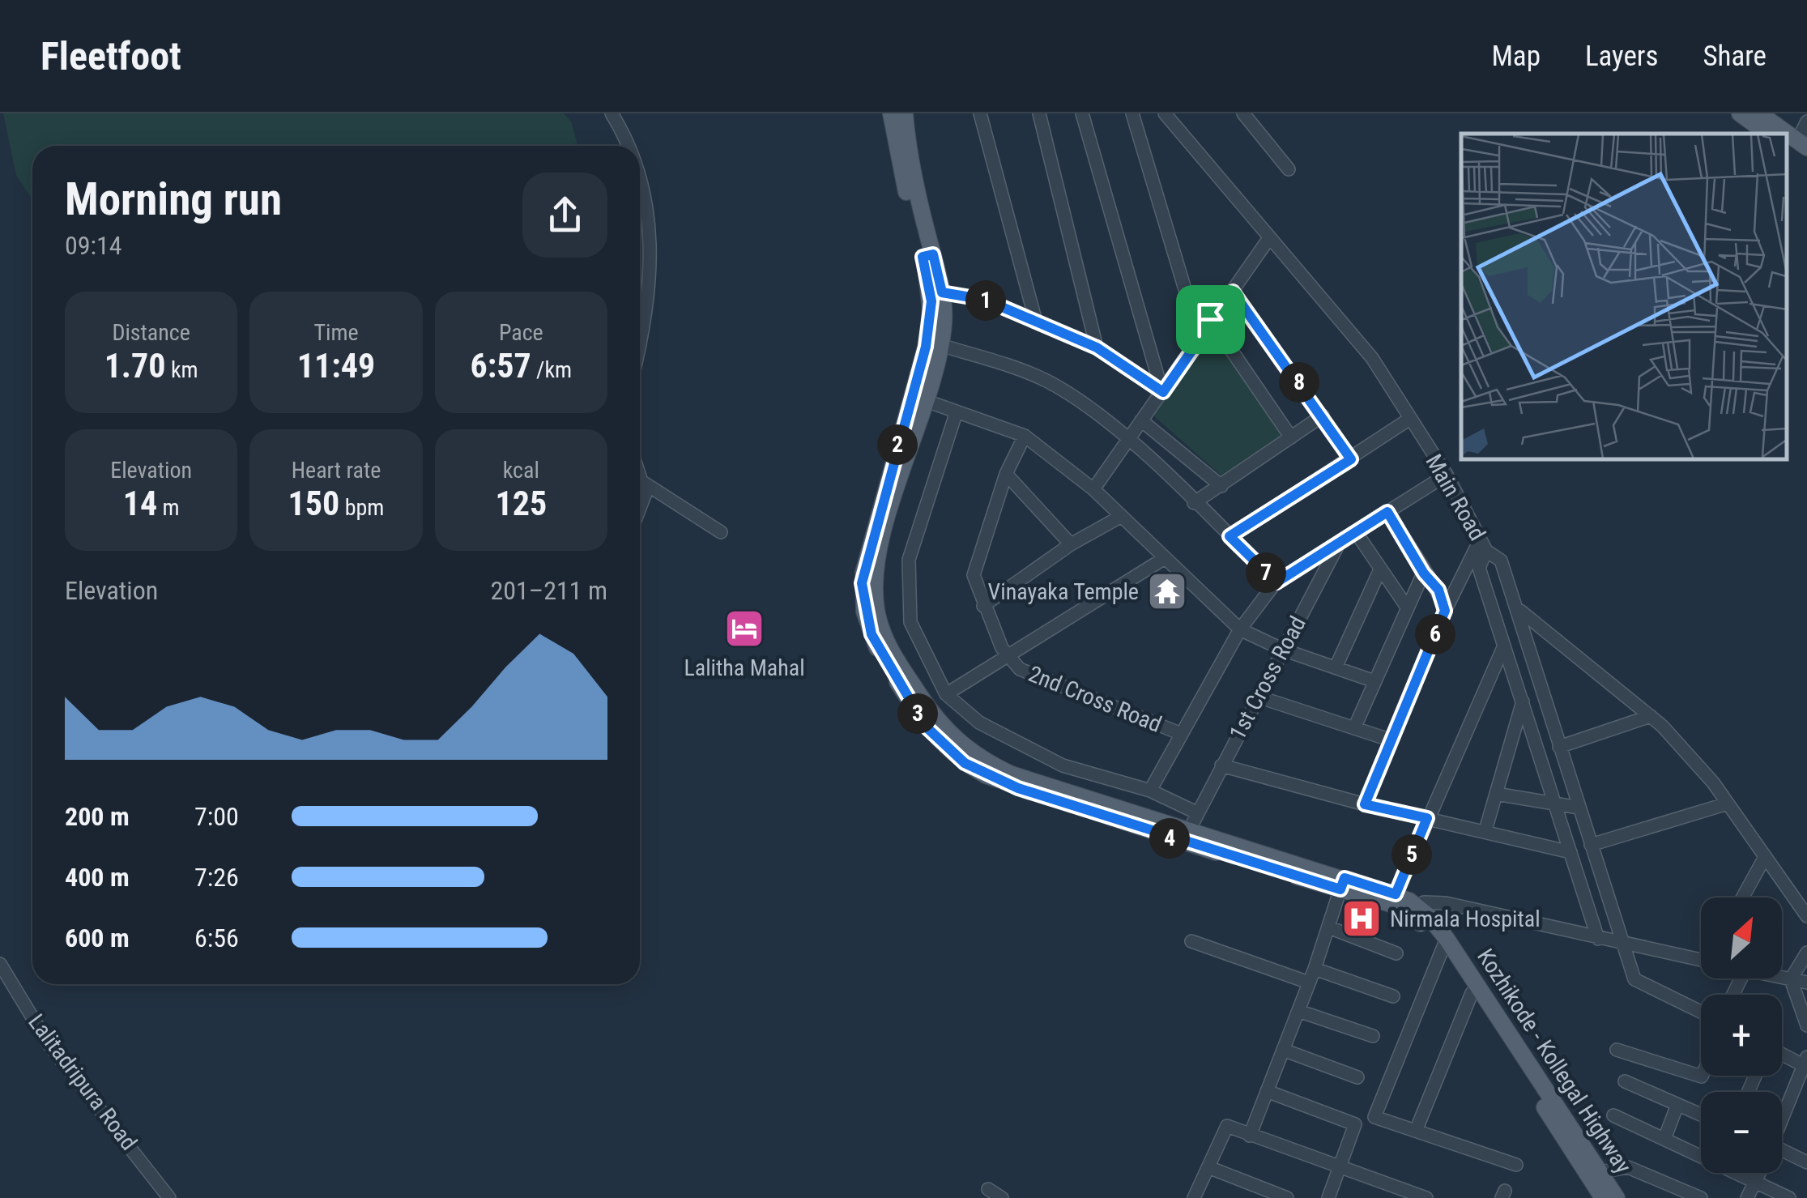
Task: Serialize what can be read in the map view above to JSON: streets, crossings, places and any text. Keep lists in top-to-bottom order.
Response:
{
  "streets": {
    "main road": ["Kozhikode - Kollegal Highway"],
    "street": [
      "Main Road",
      "1st Cross Road",
      "2nd Cross Road",
      "Lalitadripura Road"
    ]
  },
  "crossings": [
    ["1st Cross Road", "Kozhikode - Kollegal Highway"]
  ],
  "places": {
    "temple": ["Vinayaka Temple"],
    "hotel": ["Lalitha Mahal"],
    "hospital": ["Nirmala Hospital"]
  },
  "north": "top right",
  "page": {
    "header": "Fleetfoot",
    "nav": ["Map", "Layers", "Share"],
    "heading": ["Morning run", "09:14"],
    "pins": [
      "1",
      "8",
      "2",
      "7",
      "6",
      "3",
      "4",
      "5"
    ],
    "stats": [
      ["Distance", "1.70 km"],
      ["Time", "11:49"],
      ["Pace", "6:57 /km"],
      ["Elevation", "14 m"],
      ["Heart rate", "150 bpm"],
      ["kcal", "125"]
    ],
    "chart": ["Elevation", "201–211 m"],
    "list": [
      {
        "name": "200 m",
        "note": "7:00"
      },
      {
        "name": "400 m",
        "note": "7:26"
      },
      {
        "name": "600 m",
        "note": "6:56"
      }
    ],
    "map_buttons": ["+", "−"]
  }
}
